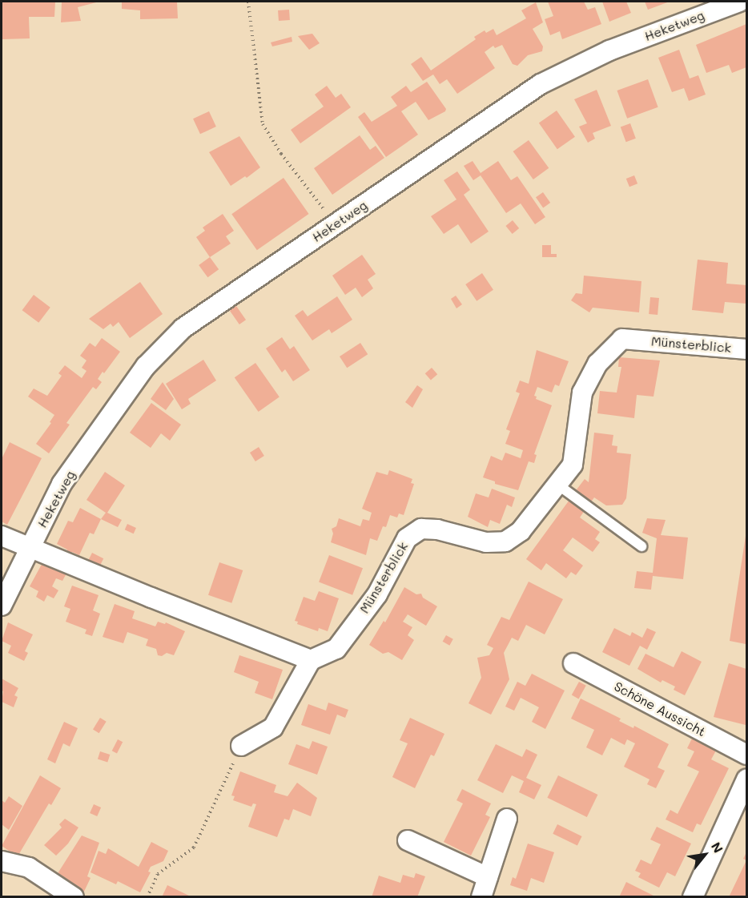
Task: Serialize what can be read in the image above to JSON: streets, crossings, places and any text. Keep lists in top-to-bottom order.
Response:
{
  "streets": {
    "street": ["Heketweg", "Münsterblick", "Schöne Aussicht"]
  },
  "north": "top right"
}
